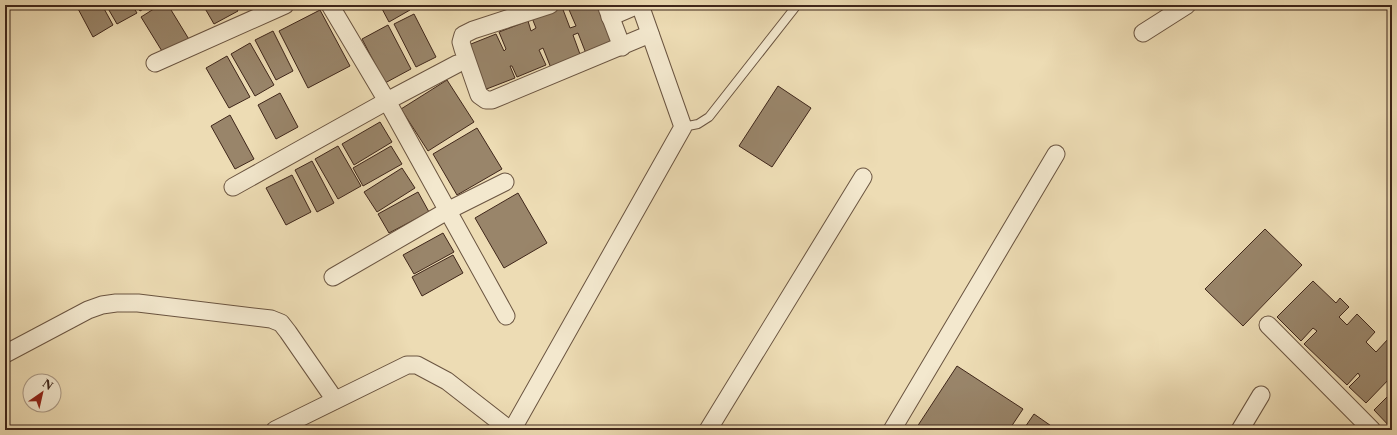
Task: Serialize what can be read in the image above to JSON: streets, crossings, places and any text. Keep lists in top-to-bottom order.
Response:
{
  "north": "top right"
}
